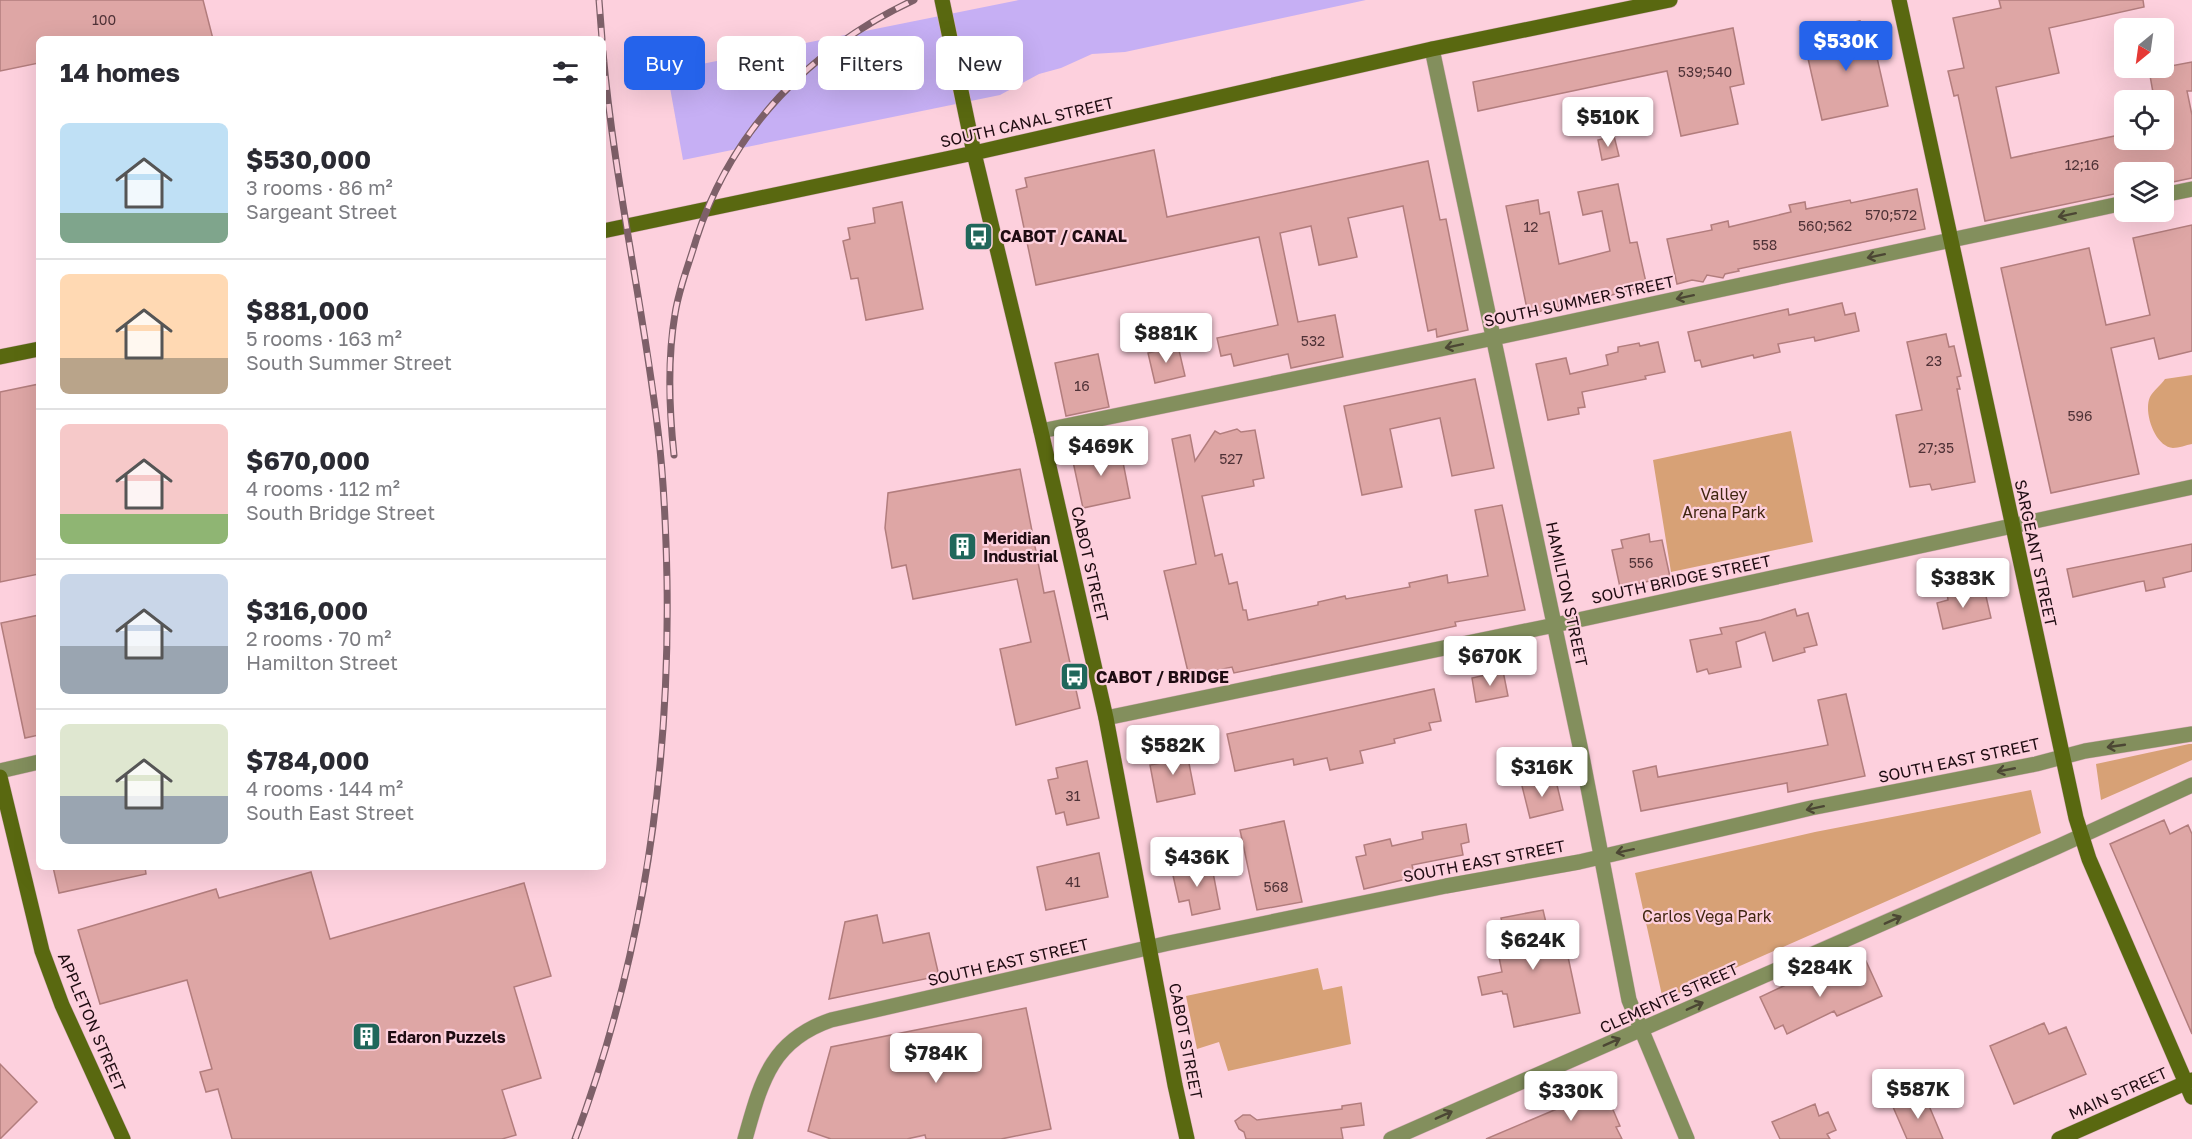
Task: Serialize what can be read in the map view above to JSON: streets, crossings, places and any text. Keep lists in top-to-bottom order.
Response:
{
  "streets": {
    "street": [
      "SOUTH CANAL STREET",
      "SOUTH SUMMER STREET",
      "SARGEANT STREET",
      "CABOT STREET",
      "SOUTH BRIDGE STREET",
      "HAMILTON STREET",
      "SOUTH EAST STREET",
      "CLEMENTE STREET",
      "APPLETON STREET",
      "MAIN STREET"
    ]
  },
  "crossings": [
    ["SOUTH CANAL STREET", "CABOT STREET"],
    ["SOUTH CANAL STREET", "HAMILTON STREET"],
    ["SOUTH SUMMER STREET", "SARGEANT STREET"],
    ["SOUTH SUMMER STREET", "CABOT STREET"],
    ["SOUTH SUMMER STREET", "HAMILTON STREET"],
    ["SARGEANT STREET", "SOUTH BRIDGE STREET"],
    ["SARGEANT STREET", "SOUTH EAST STREET"],
    ["SARGEANT STREET", "CLEMENTE STREET"],
    ["SARGEANT STREET", "MAIN STREET"],
    ["CABOT STREET", "SOUTH BRIDGE STREET"],
    ["CABOT STREET", "SOUTH EAST STREET"],
    ["SOUTH BRIDGE STREET", "HAMILTON STREET"],
    ["HAMILTON STREET", "SOUTH EAST STREET"],
    ["HAMILTON STREET", "CLEMENTE STREET"]
  ],
  "one_way": ["SOUTH SUMMER STREET", "SOUTH EAST STREET", "CLEMENTE STREET"],
  "parks": ["Valley Arena Park", "Carlos Vega Park"],
  "places": {
    "bus stop": ["CABOT / CANAL", "CABOT / BRIDGE"],
    "building": ["Meridian Industrial", "Edaron Puzzels"]
  },
  "house_numbers": [
    "100",
    "539;540",
    "12;16",
    "570;572",
    "560;562",
    "12",
    "558",
    "532",
    "23",
    "16",
    "596",
    "27;35",
    "527",
    "556",
    "31",
    "41",
    "568"
  ],
  "north": "bottom left",
  "page": {
    "price": [
      "$530K",
      "$510K",
      "$881K",
      "$469K",
      "$383K",
      "$670K",
      "$582K",
      "$316K",
      "$436K",
      "$624K",
      "$284K",
      "$784K",
      "$587K",
      "$330K"
    ],
    "chip": [
      "Buy",
      "Rent",
      "Filters",
      "New"
    ],
    "heading": "14 homes",
    "list": [
      {
        "name": "$530,000",
        "note": "3 rooms · 86 m² · Sargeant Street"
      },
      {
        "name": "$881,000",
        "note": "5 rooms · 163 m² · South Summer Street"
      },
      {
        "name": "$670,000",
        "note": "4 rooms · 112 m² · South Bridge Street"
      },
      {
        "name": "$316,000",
        "note": "2 rooms · 70 m² · Hamilton Street"
      },
      {
        "name": "$784,000",
        "note": "4 rooms · 144 m² · South East Street"
      }
    ]
  }
}
